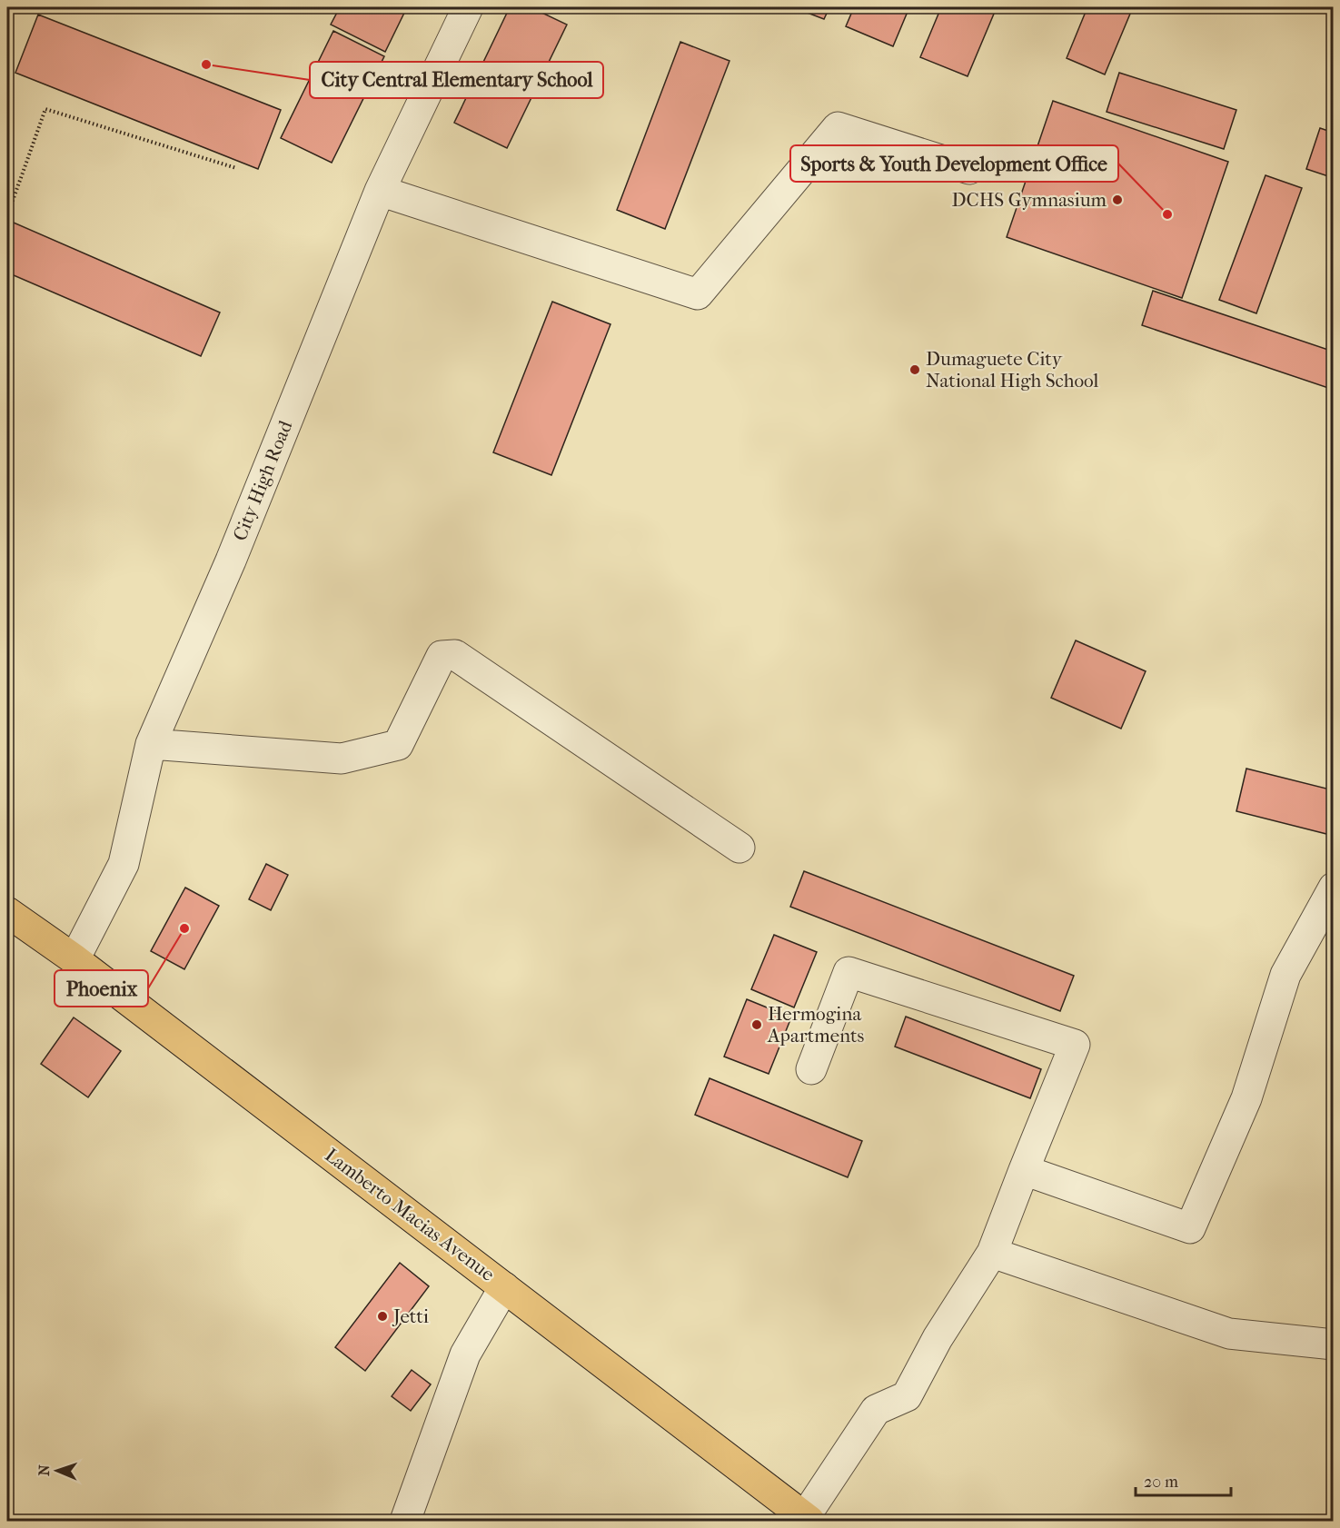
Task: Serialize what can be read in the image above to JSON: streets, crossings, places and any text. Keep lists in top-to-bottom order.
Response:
{
  "streets": {
    "main road": ["Lamberto Macias Avenue"],
    "street": ["City High Road"]
  },
  "crossings": [
    ["City High Road", "Lamberto Macias Avenue"]
  ],
  "places": [
    "City Central Elementary School",
    "DCHS Gymnasium",
    "Sports & Youth Development Office",
    "Dumaguete City National High School",
    "Phoenix",
    "Hermogina Apartments",
    "Jetti"
  ],
  "scale_bar": "20 m",
  "north": "left"
}
